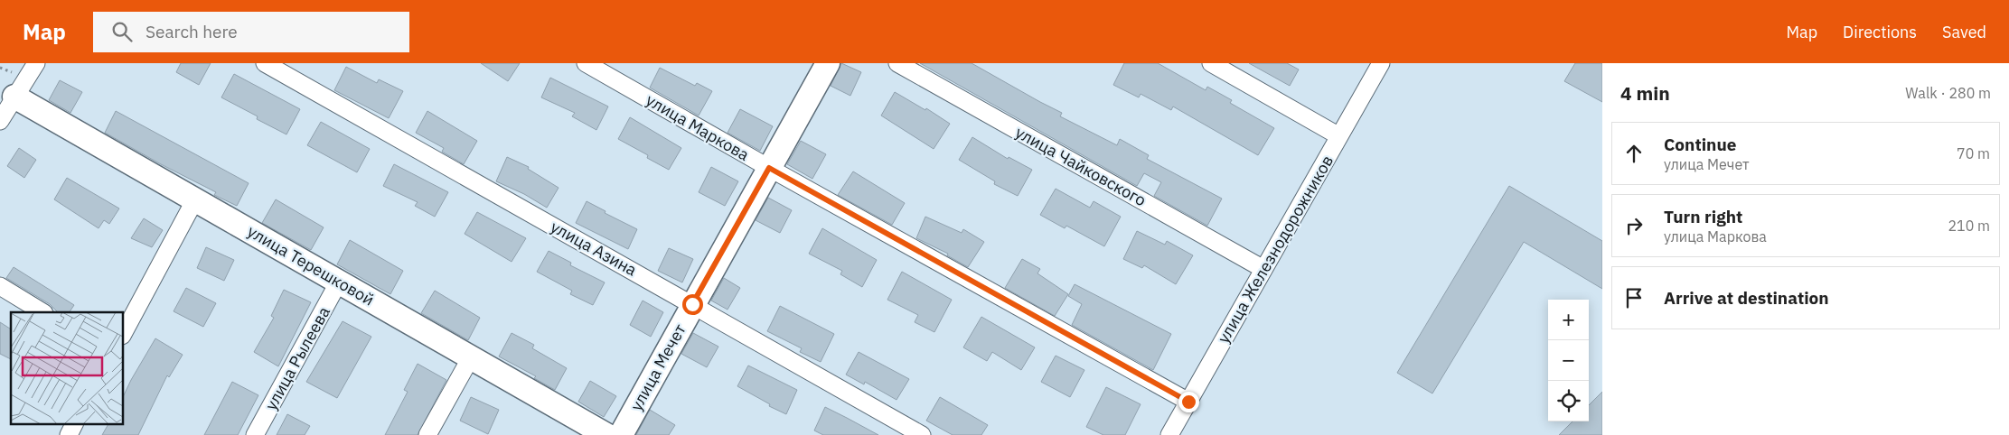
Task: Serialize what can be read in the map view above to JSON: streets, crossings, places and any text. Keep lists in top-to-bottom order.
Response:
{
  "streets": {
    "street": [
      "улица Маркова",
      "улица Чайковского",
      "улица Азина",
      "улица Железнодорожников",
      "улица Терешковой",
      "улица Рылеева",
      "улица Мечет"
    ]
  },
  "crossings": [
    ["улица Маркова", "улица Железнодорожников"],
    ["улица Маркова", "улица Мечет"],
    ["улица Чайковского", "улица Железнодорожников"],
    ["улица Азина", "улица Мечет"],
    ["улица Терешковой", "улица Рылеева"]
  ],
  "page": {
    "header": "Map",
    "search": "Search here",
    "nav": ["Map", "Directions", "Saved"],
    "heading": ["4 min", "Walk · 280 m"],
    "list": [
      ["Continue", "улица Мечет", "70 m"],
      ["Turn right", "улица Маркова", "210 m"],
      "Arrive at destination"
    ],
    "map_buttons": ["+", "−"]
  }
}
